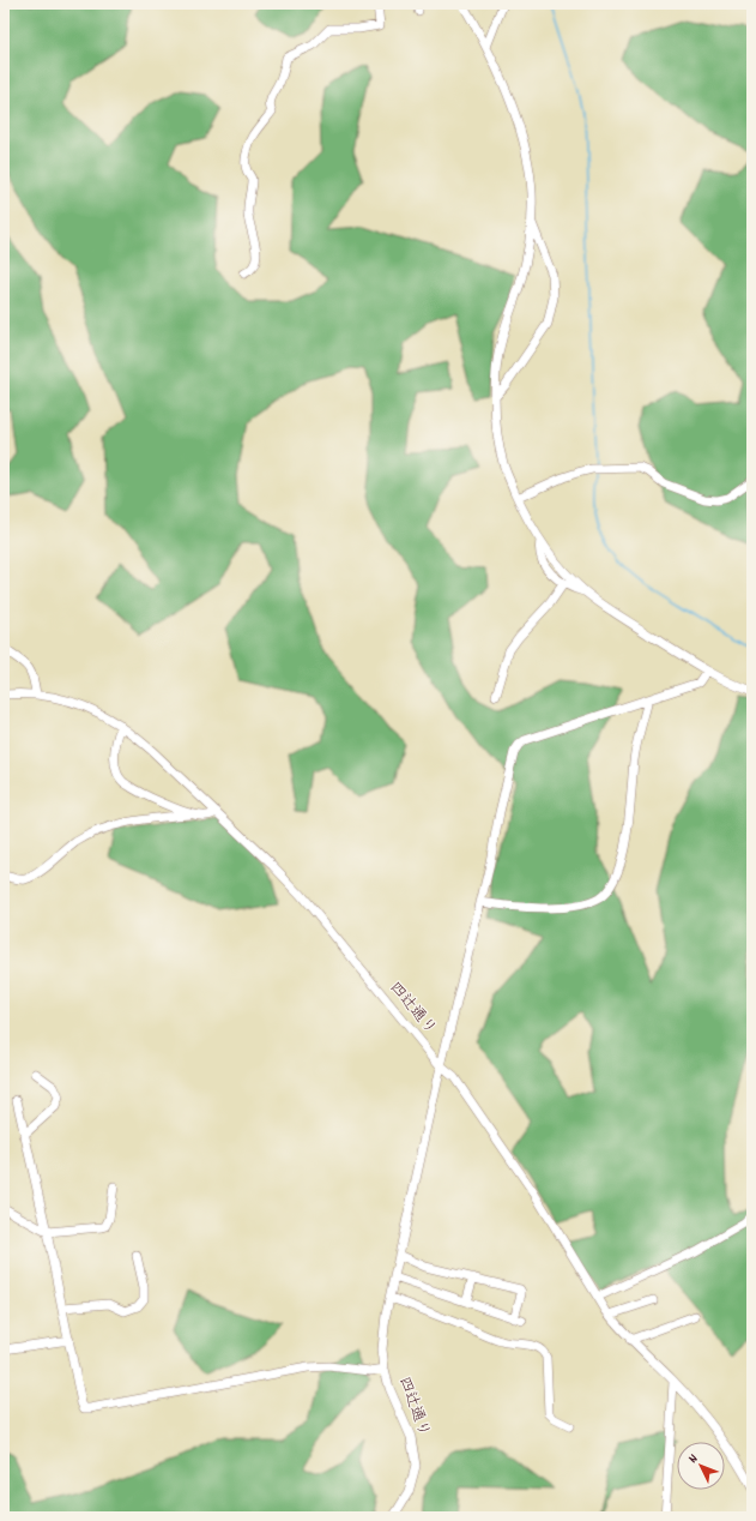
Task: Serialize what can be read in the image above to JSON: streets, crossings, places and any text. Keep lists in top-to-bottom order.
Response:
{
  "streets": {
    "street": ["四辻通り"]
  },
  "north": "top left"
}
